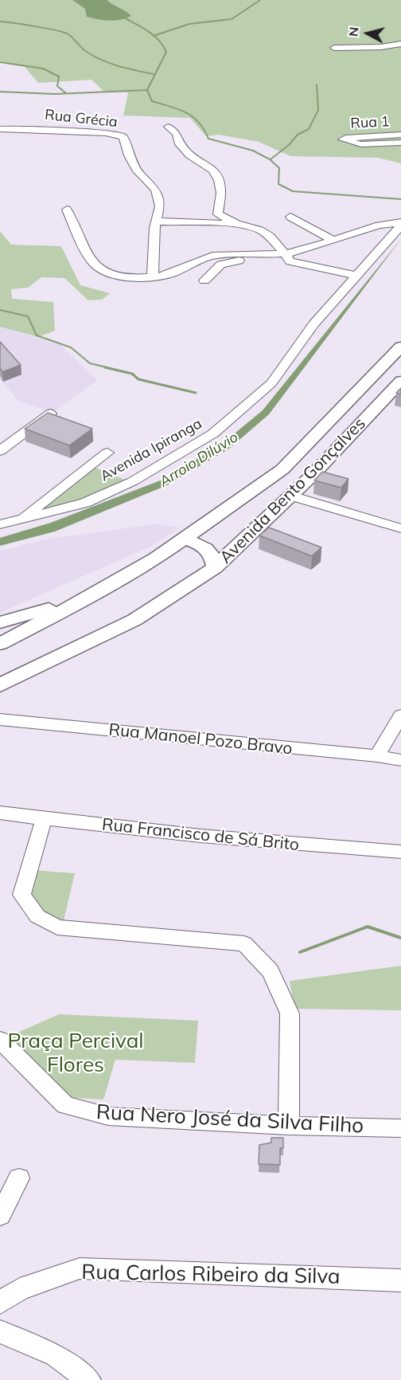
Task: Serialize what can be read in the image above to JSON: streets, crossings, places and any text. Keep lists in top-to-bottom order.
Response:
{
  "streets": {
    "main road": ["Avenida Bento Gonçalves"],
    "street": [
      "Rua Grécia",
      "Rua 1",
      "Avenida Ipiranga",
      "Rua Manoel Pozo Bravo",
      "Rua Francisco de Sá Brito",
      "Rua Nero José da Silva Filho",
      "Rua Carlos Ribeiro da Silva"
    ]
  },
  "water": ["Arroio Dilúvio"],
  "parks": ["Praça Percival Flores"],
  "north": "left"
}
